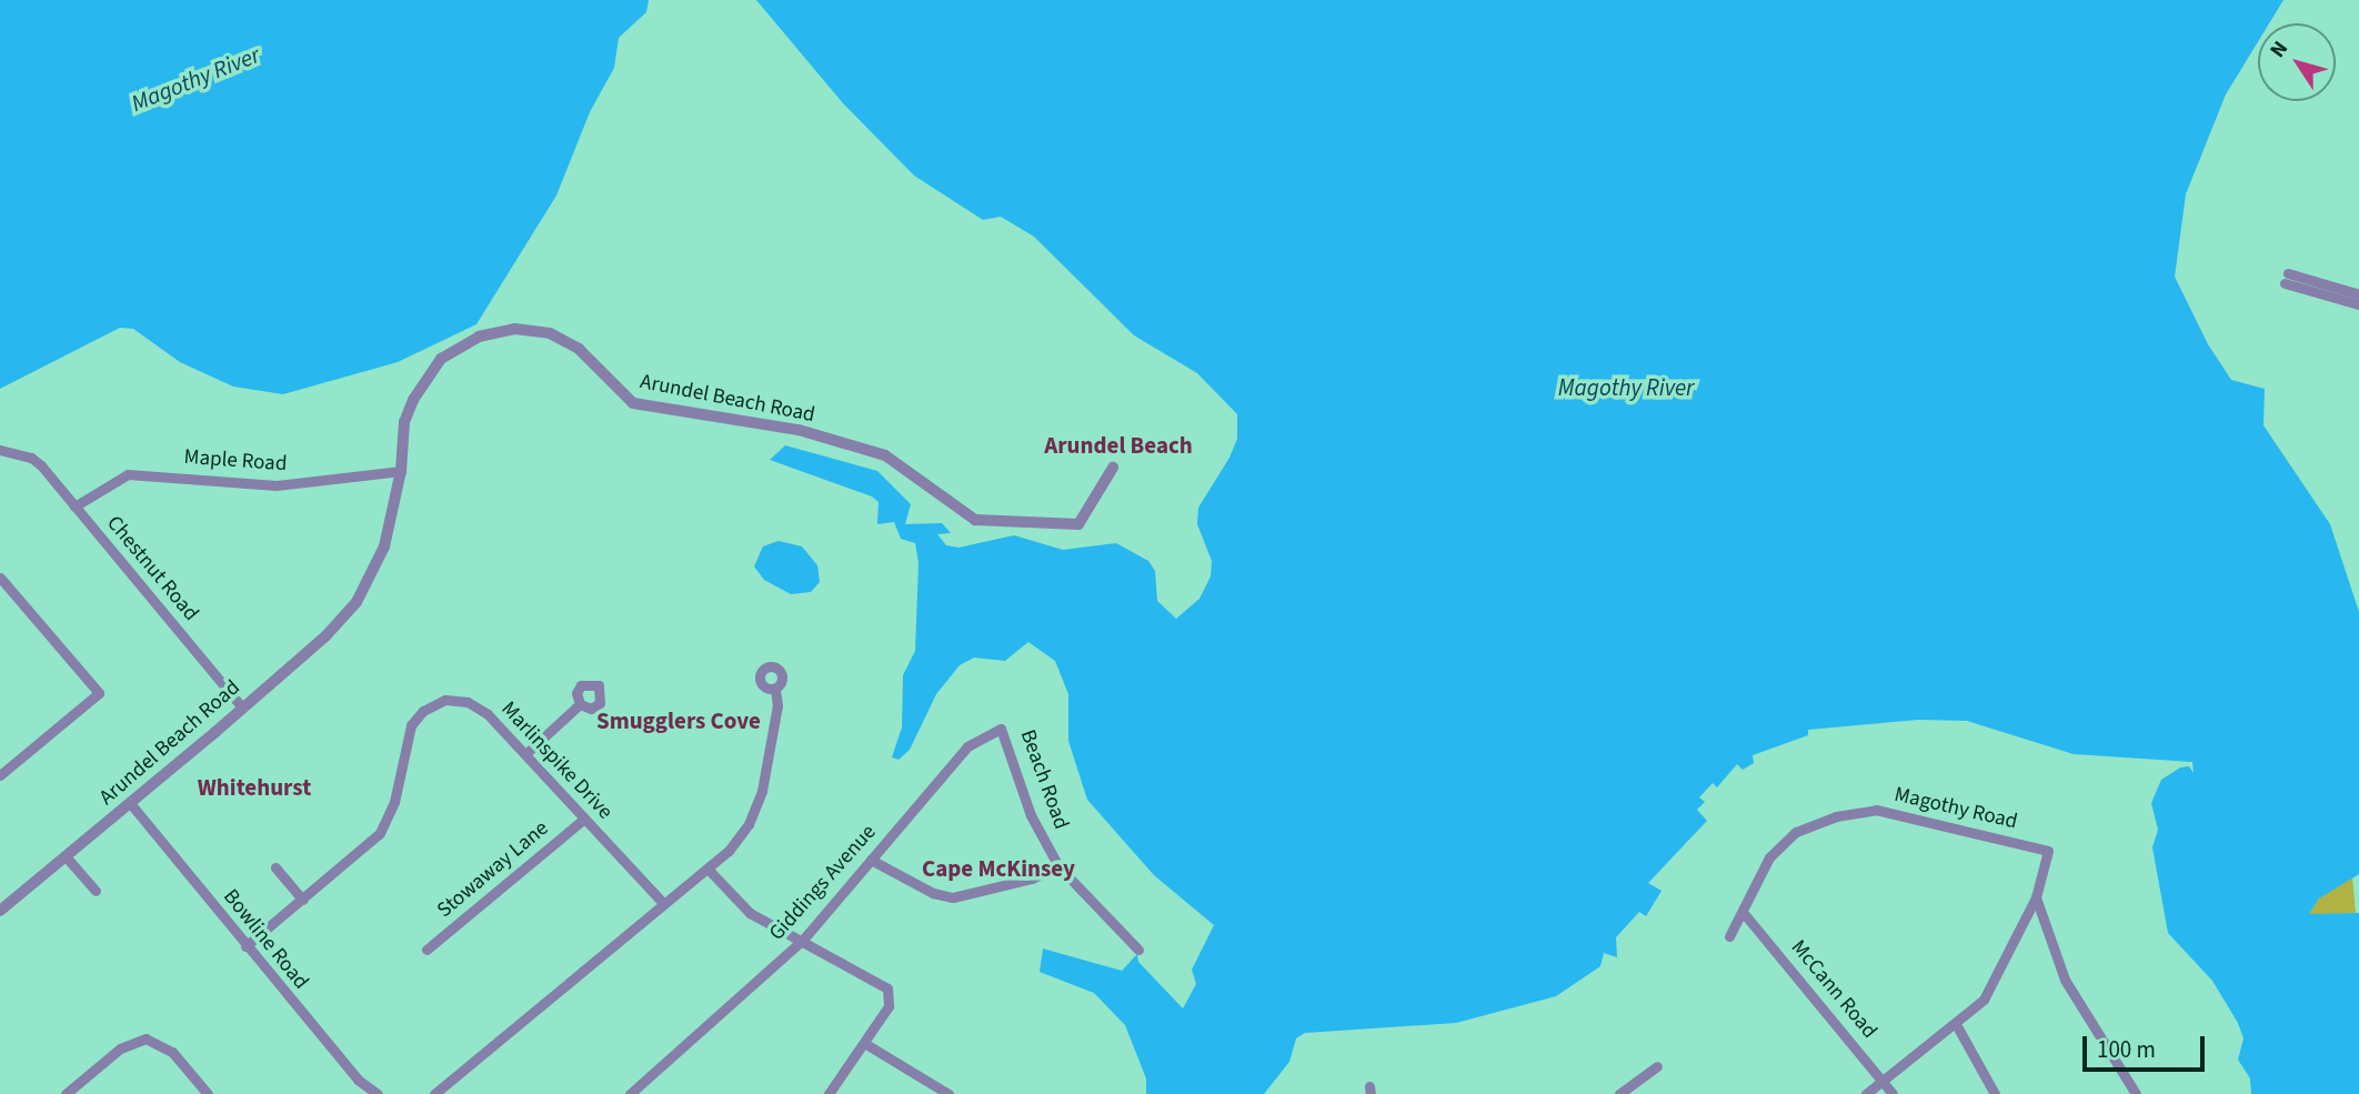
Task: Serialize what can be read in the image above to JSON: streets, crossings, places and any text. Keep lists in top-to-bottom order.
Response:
{
  "streets": {
    "street": [
      "Arundel Beach Road",
      "Maple Road",
      "Chestnut Road",
      "Marlinspike Drive",
      "Beach Road",
      "Magothy Road",
      "Stowaway Lane",
      "Giddings Avenue",
      "Bowline Road",
      "McCann Road"
    ]
  },
  "crossings": [
    ["Arundel Beach Road", "Maple Road"],
    ["Arundel Beach Road", "Chestnut Road"],
    ["Arundel Beach Road", "Bowline Road"],
    ["Maple Road", "Chestnut Road"],
    ["Marlinspike Drive", "Stowaway Lane"],
    ["Marlinspike Drive", "Bowline Road"],
    ["Beach Road", "Giddings Avenue"],
    ["Magothy Road", "McCann Road"]
  ],
  "districts": [
    "Arundel Beach",
    "Smugglers Cove",
    "Whitehurst",
    "Cape McKinsey"
  ],
  "water": ["Magothy River"],
  "scale_bar": "100 m",
  "north": "top left"
}
